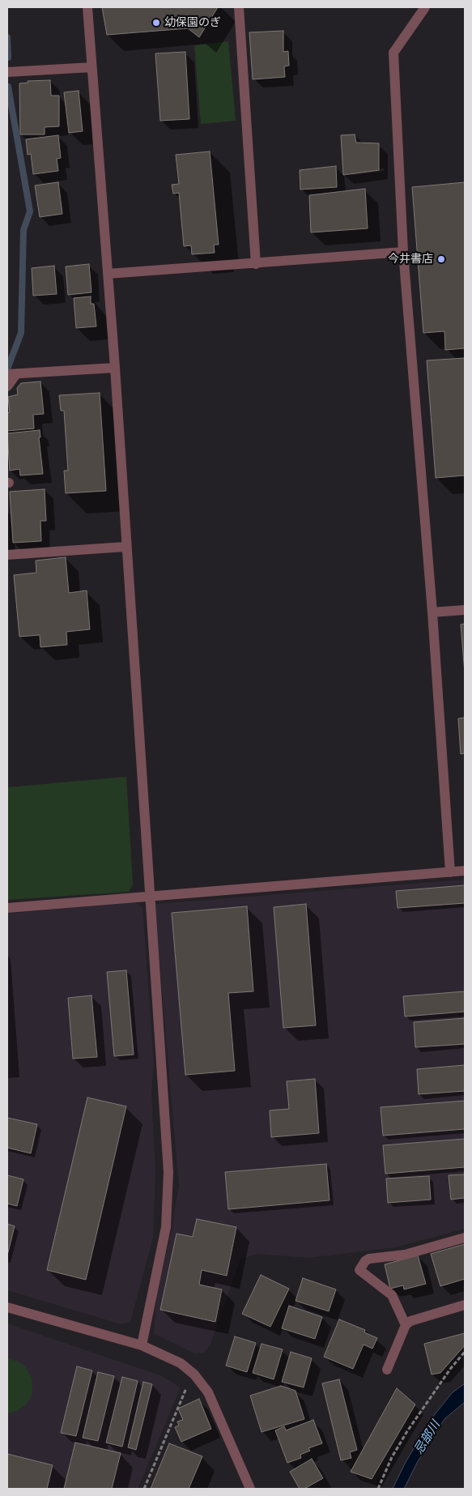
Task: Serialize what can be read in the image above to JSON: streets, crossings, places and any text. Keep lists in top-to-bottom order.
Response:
{
  "water": ["忌部川"],
  "places": ["幼保園のぎ", "今井書店"]
}
